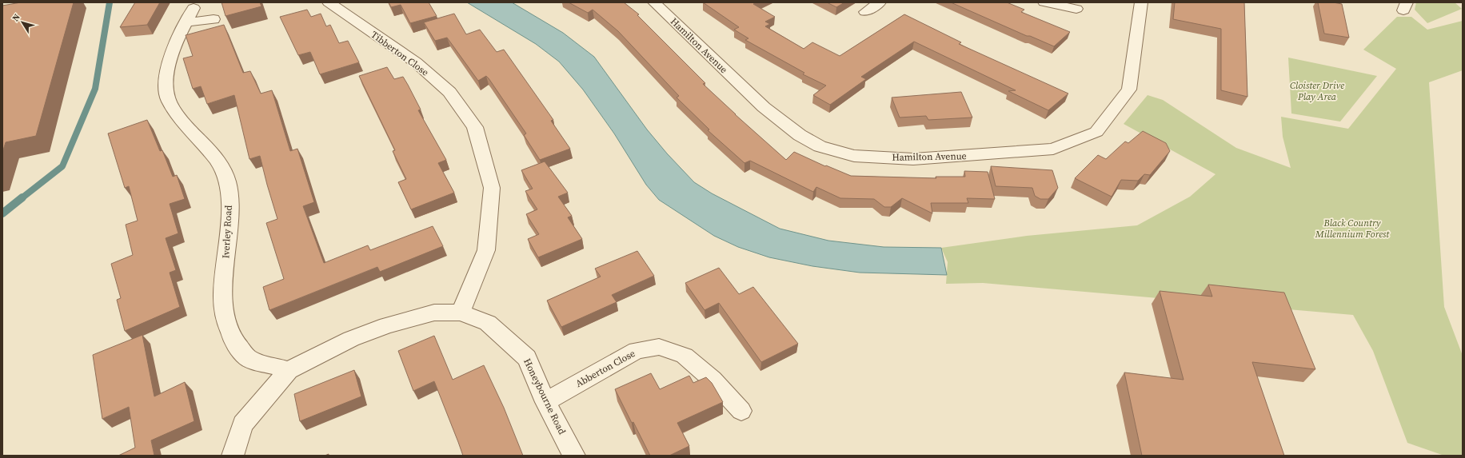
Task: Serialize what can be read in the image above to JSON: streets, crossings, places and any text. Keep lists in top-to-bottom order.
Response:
{
  "streets": {
    "street": [
      "Hamilton Avenue",
      "Tibberton Close",
      "Iverley Road",
      "Abberton Close",
      "Honeybourne Road"
    ]
  },
  "crossings": [
    ["Tibberton Close", "Honeybourne Road"],
    ["Iverley Road", "Honeybourne Road"],
    ["Abberton Close", "Honeybourne Road"]
  ],
  "parks": ["Cloister Drive Play Area", "Black Country Millennium Forest"],
  "north": "top left"
}
